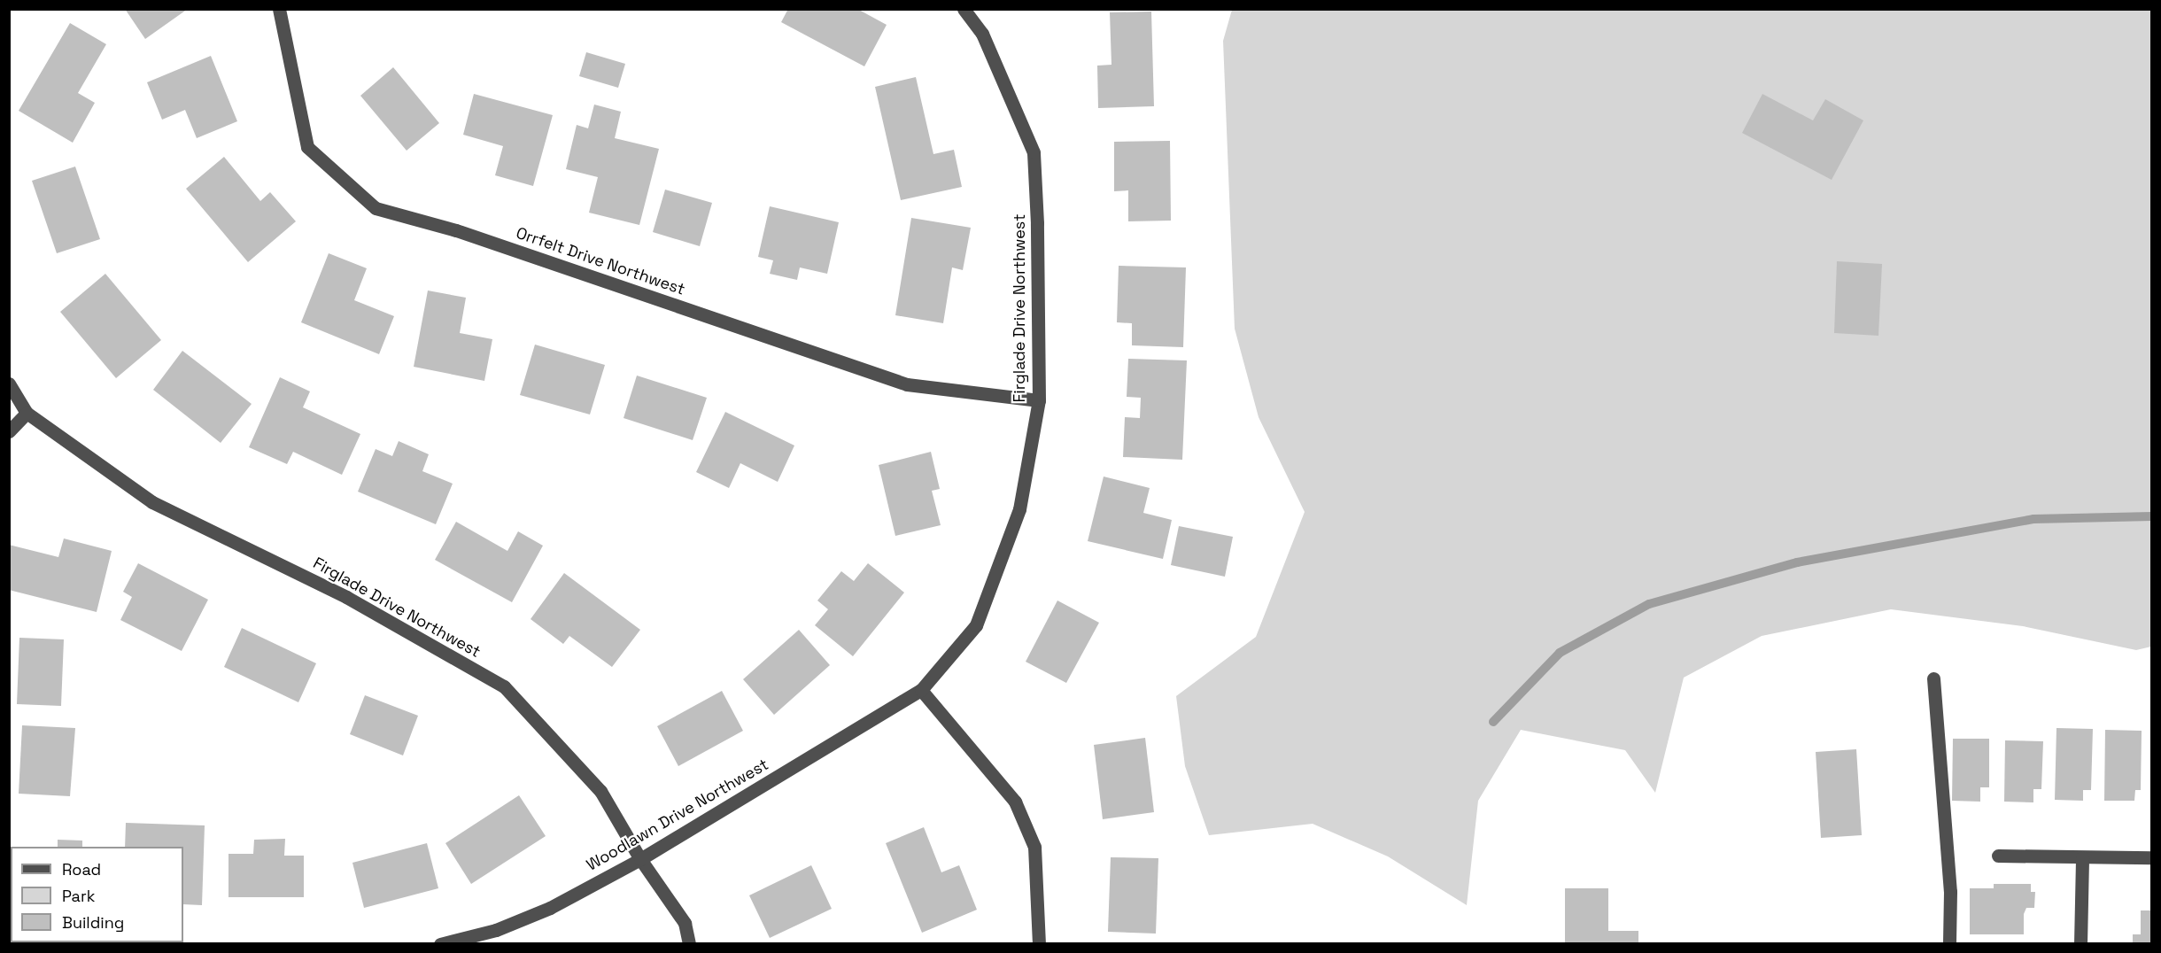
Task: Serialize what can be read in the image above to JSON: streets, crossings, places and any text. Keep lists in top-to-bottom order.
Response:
{
  "streets": {
    "street": ["Orrfelt Drive Northwest", "Firglade Drive Northwest", "Woodlawn Drive Northwest"]
  },
  "crossings": [
    ["Orrfelt Drive Northwest", "Firglade Drive Northwest"],
    ["Firglade Drive Northwest", "Woodlawn Drive Northwest"]
  ],
  "legend": ["Road", "Park", "Building"]
}
